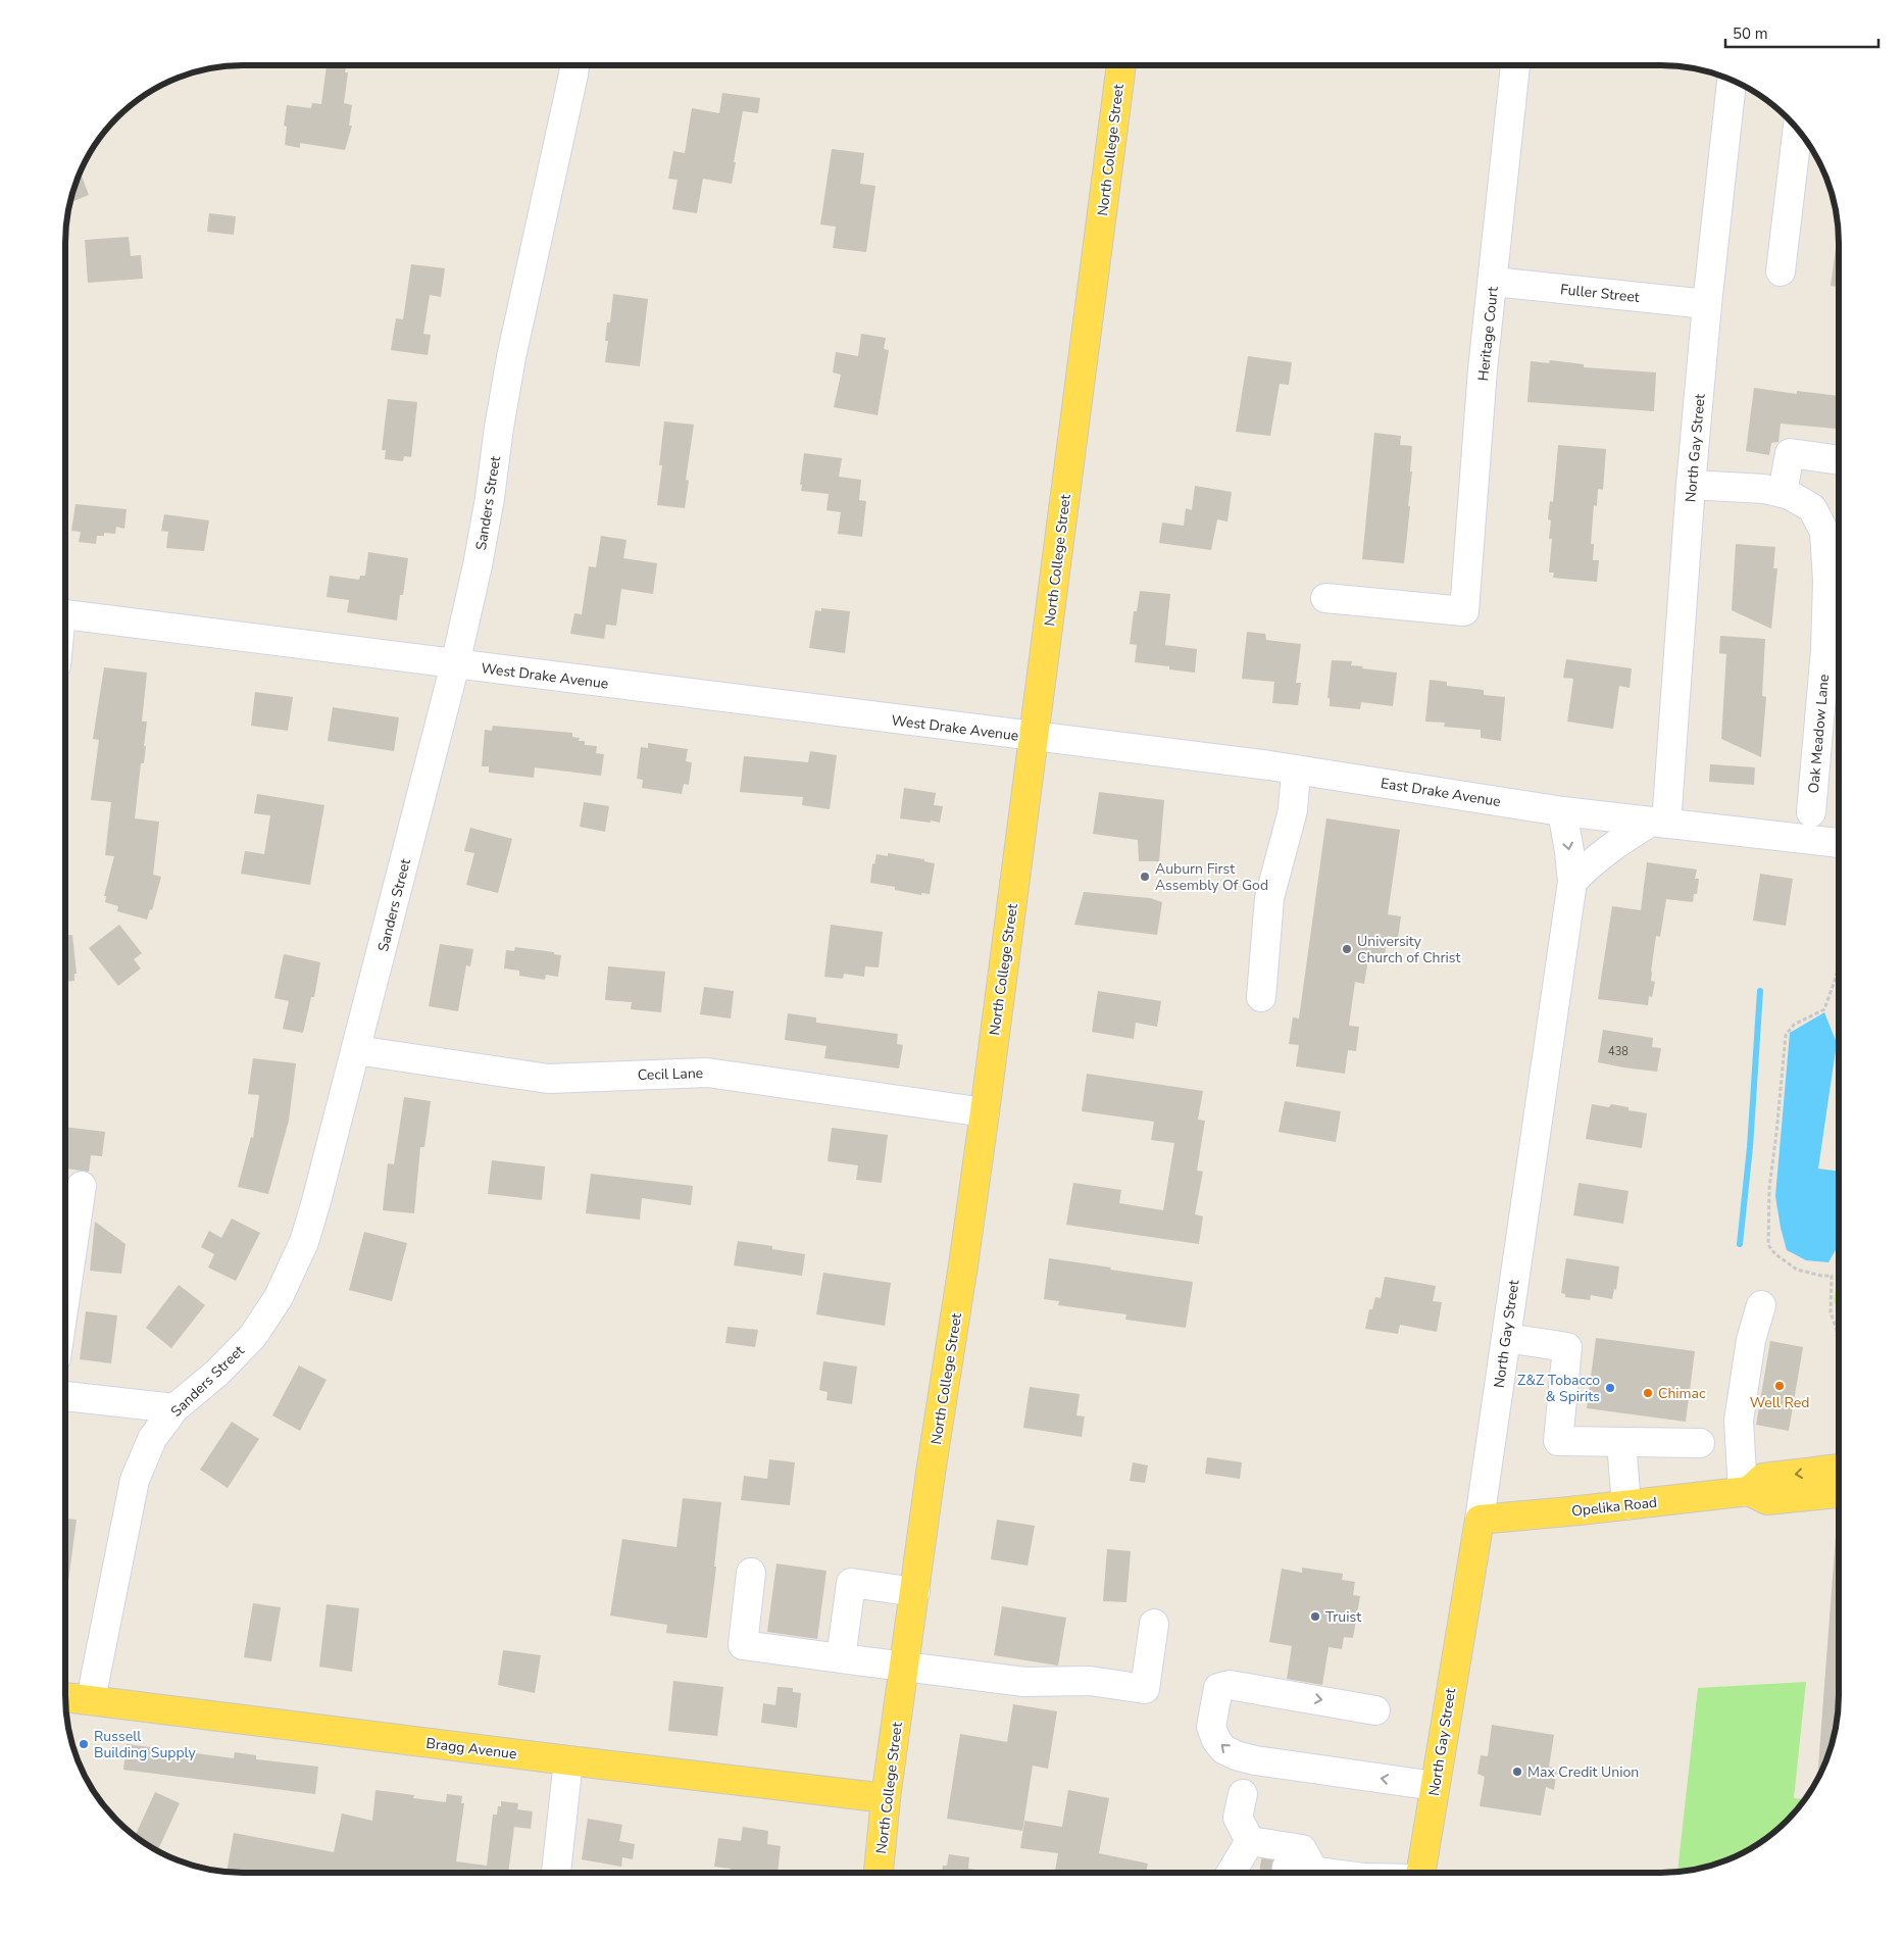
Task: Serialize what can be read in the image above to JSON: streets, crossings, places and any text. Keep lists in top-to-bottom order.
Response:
{
  "streets": {
    "main road": [
      "North College Street",
      "North Gay Street",
      "Opelika Road",
      "Bragg Avenue"
    ],
    "street": [
      "Fuller Street",
      "Heritage Court",
      "Sanders Street",
      "West Drake Avenue",
      "Oak Meadow Lane",
      "East Drake Avenue",
      "Cecil Lane"
    ]
  },
  "crossings": [
    ["North College Street", "West Drake Avenue"],
    ["North College Street", "East Drake Avenue"],
    ["North College Street", "Cecil Lane"],
    ["North College Street", "Bragg Avenue"],
    ["Fuller Street", "Heritage Court"],
    ["Fuller Street", "North Gay Street"],
    ["North Gay Street", "Oak Meadow Lane"],
    ["North Gay Street", "East Drake Avenue"],
    ["North Gay Street", "Opelika Road"],
    ["Sanders Street", "West Drake Avenue"],
    ["Sanders Street", "Cecil Lane"],
    ["Sanders Street", "Bragg Avenue"],
    ["West Drake Avenue", "East Drake Avenue"]
  ],
  "places": [
    "Auburn First Assembly Of God",
    "University Church of Christ",
    "Well Red",
    "Z&Z Tobacco & Spirits",
    "Chimac",
    "Truist",
    "Russell Building Supply",
    "Max Credit Union"
  ],
  "house_numbers": ["438"],
  "scale_bar": "50 m"
}
